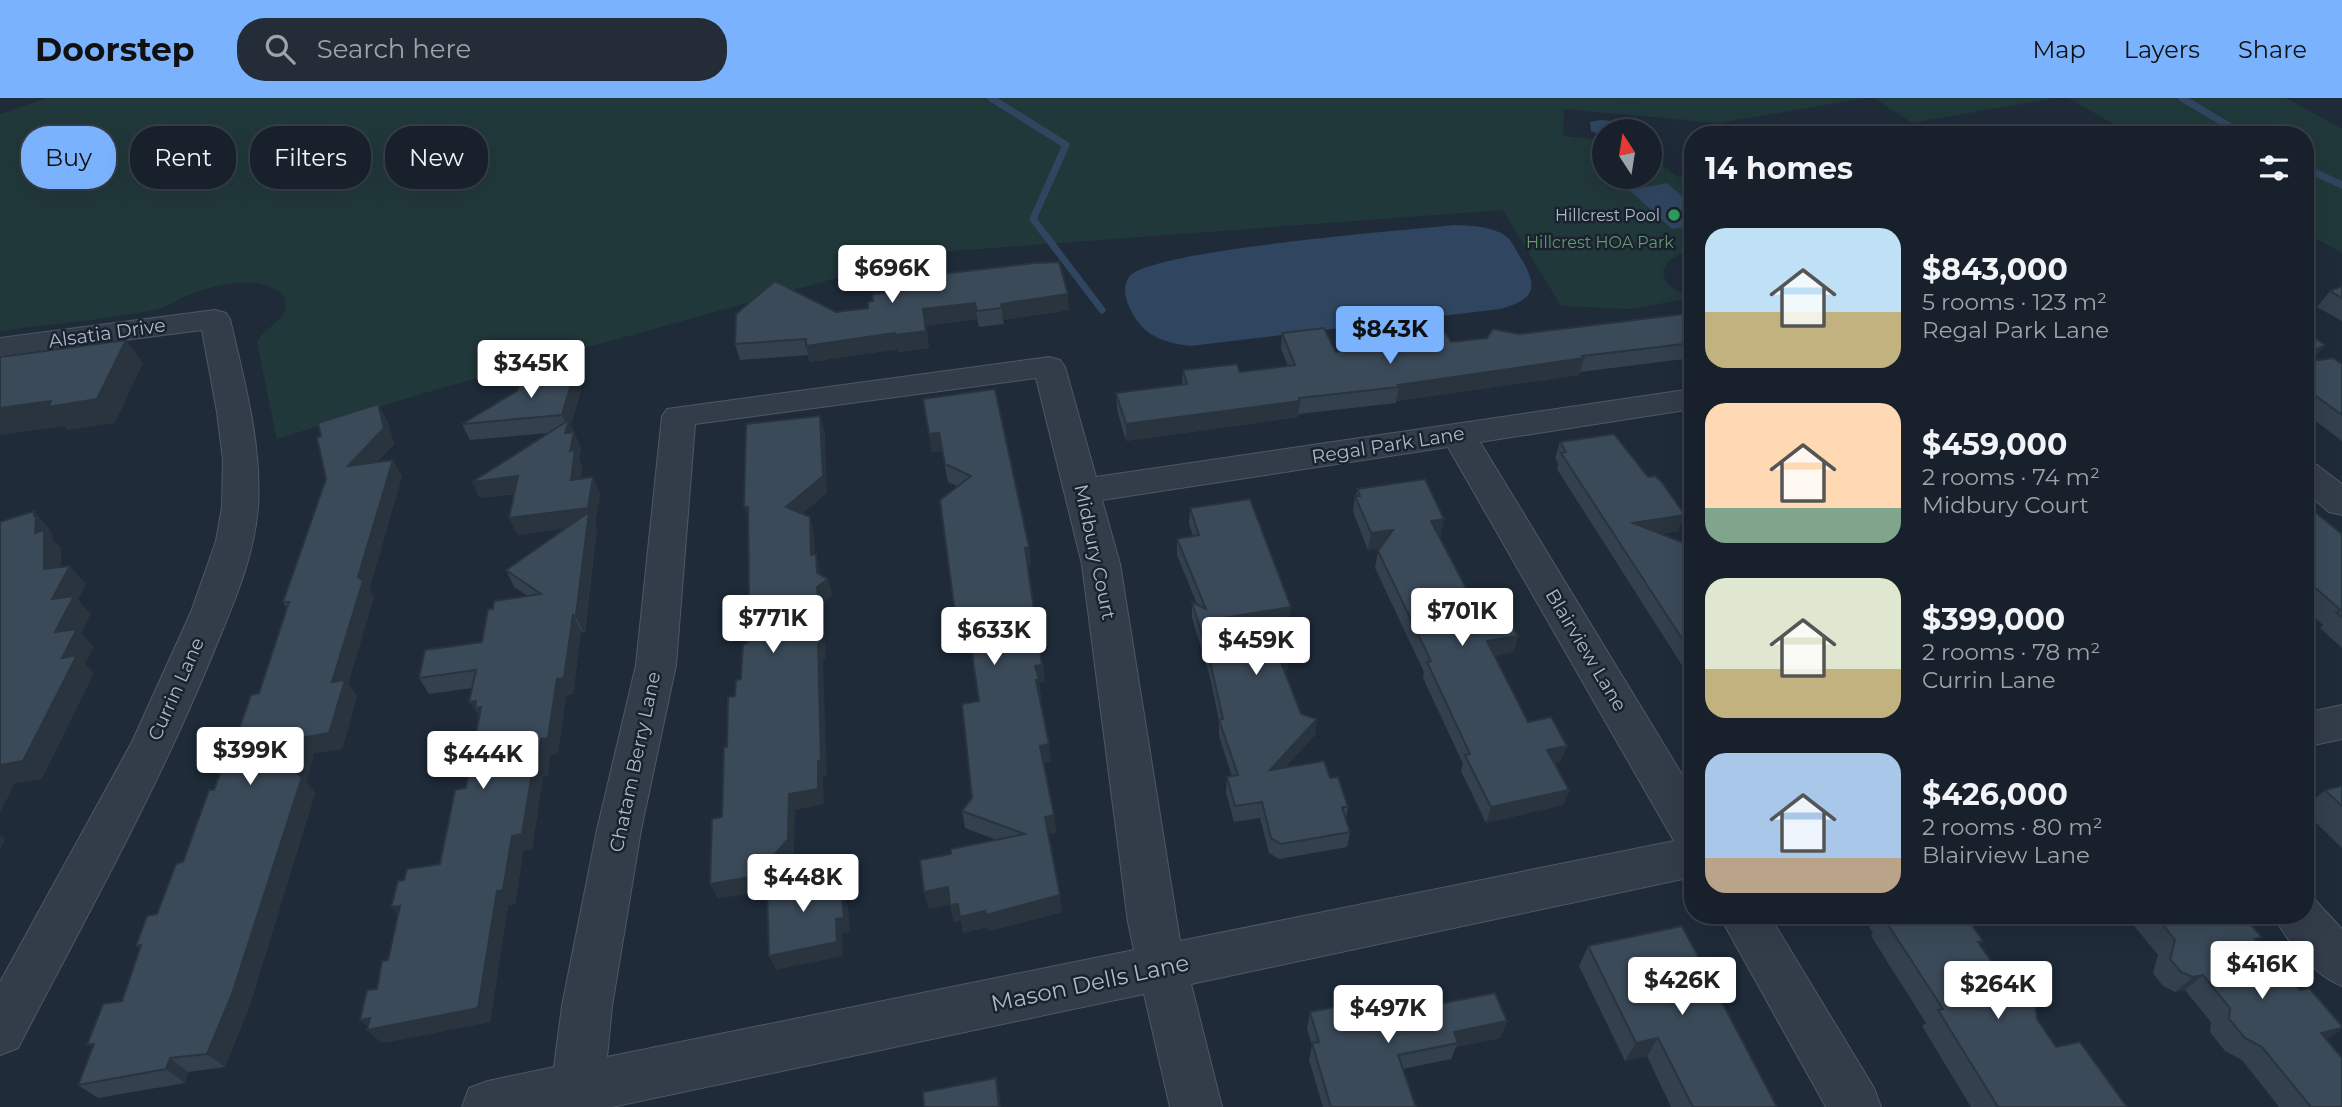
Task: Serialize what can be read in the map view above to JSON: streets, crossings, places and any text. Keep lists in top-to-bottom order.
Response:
{
  "streets": {
    "street": [
      "Alsatia Drive",
      "Regal Park Lane",
      "Midbury Court",
      "Blairview Lane",
      "Currin Lane",
      "Chatam Berry Lane",
      "Mason Dells Lane"
    ]
  },
  "crossings": [
    ["Alsatia Drive", "Currin Lane"],
    ["Regal Park Lane", "Midbury Court"],
    ["Regal Park Lane", "Blairview Lane"],
    ["Midbury Court", "Chatam Berry Lane"],
    ["Midbury Court", "Mason Dells Lane"],
    ["Chatam Berry Lane", "Mason Dells Lane"]
  ],
  "parks": ["Hillcrest HOA Park"],
  "places": ["Hillcrest Pool"],
  "north": "top",
  "page": {
    "header": "Doorstep",
    "search": "Search here",
    "nav": ["Map", "Layers", "Share"],
    "chip": [
      "Buy",
      "Rent",
      "Filters",
      "New"
    ],
    "heading": "14 homes",
    "list": [
      {
        "name": "$843,000",
        "note": "5 rooms · 123 m² · Regal Park Lane"
      },
      {
        "name": "$459,000",
        "note": "2 rooms · 74 m² · Midbury Court"
      },
      {
        "name": "$399,000",
        "note": "2 rooms · 78 m² · Currin Lane"
      },
      {
        "name": "$426,000",
        "note": "2 rooms · 80 m² · Blairview Lane"
      }
    ],
    "price": [
      "$696K",
      "$843K",
      "$345K",
      "$701K",
      "$771K",
      "$633K",
      "$459K",
      "$399K",
      "$444K",
      "$448K",
      "$416K",
      "$426K",
      "$264K",
      "$497K"
    ]
  }
}
